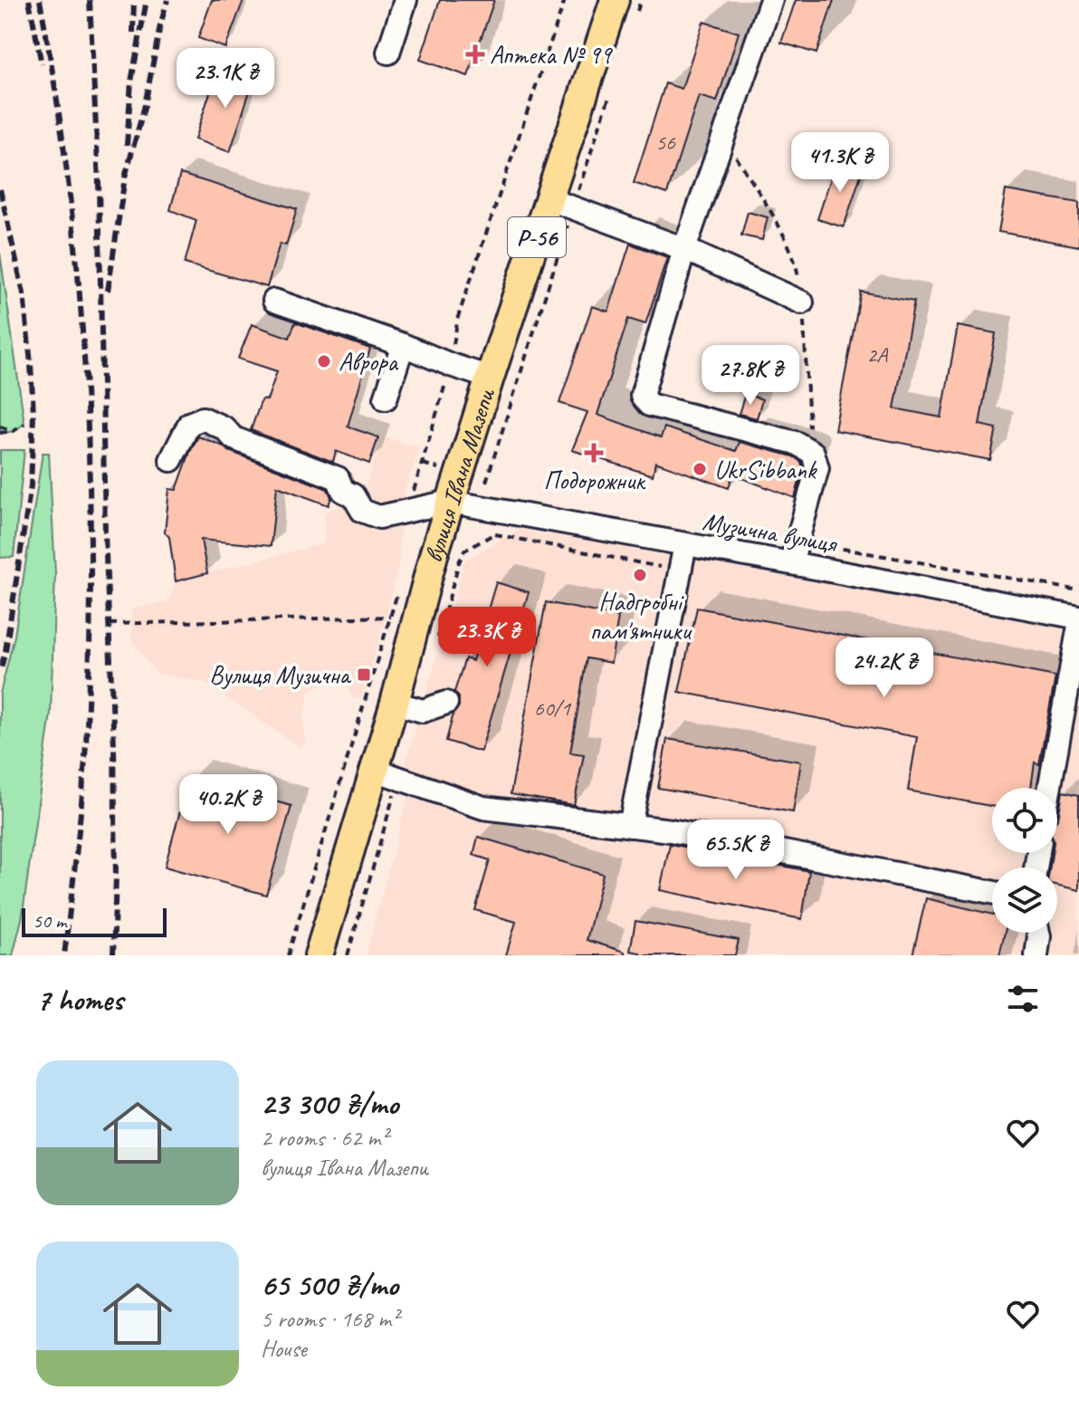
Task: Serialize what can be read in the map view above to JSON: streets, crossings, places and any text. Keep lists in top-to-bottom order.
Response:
{
  "streets": {
    "main road": ["Р-56", "вулиця Івана Мазепи"],
    "street": ["Музична вулиця"]
  },
  "crossings": [
    ["вулиця Івана Мазепи", "Музична вулиця"]
  ],
  "places": {
    "health": ["Аптека № 99", "Подорожник"],
    "other": ["Аврора", "UkrSibbank", "Надгробні пам'ятники"],
    "transit": ["Вулиця Музична"]
  },
  "house_numbers": ["56", "2А", "60/1"],
  "scale_bar": "50 m",
  "page": {
    "price": [
      "23.1K ₴",
      "41.3K ₴",
      "27.8K ₴",
      "23.3K ₴",
      "24.2K ₴",
      "40.2K ₴",
      "65.5K ₴"
    ],
    "scale": "50 m",
    "heading": "7 homes",
    "list": [
      {
        "name": "23 300 ₴/mo",
        "note": "2 rooms · 62 m² · вулиця Івана Мазепи"
      },
      {
        "name": "65 500 ₴/mo",
        "note": "5 rooms · 168 m² · House"
      }
    ]
  }
}
